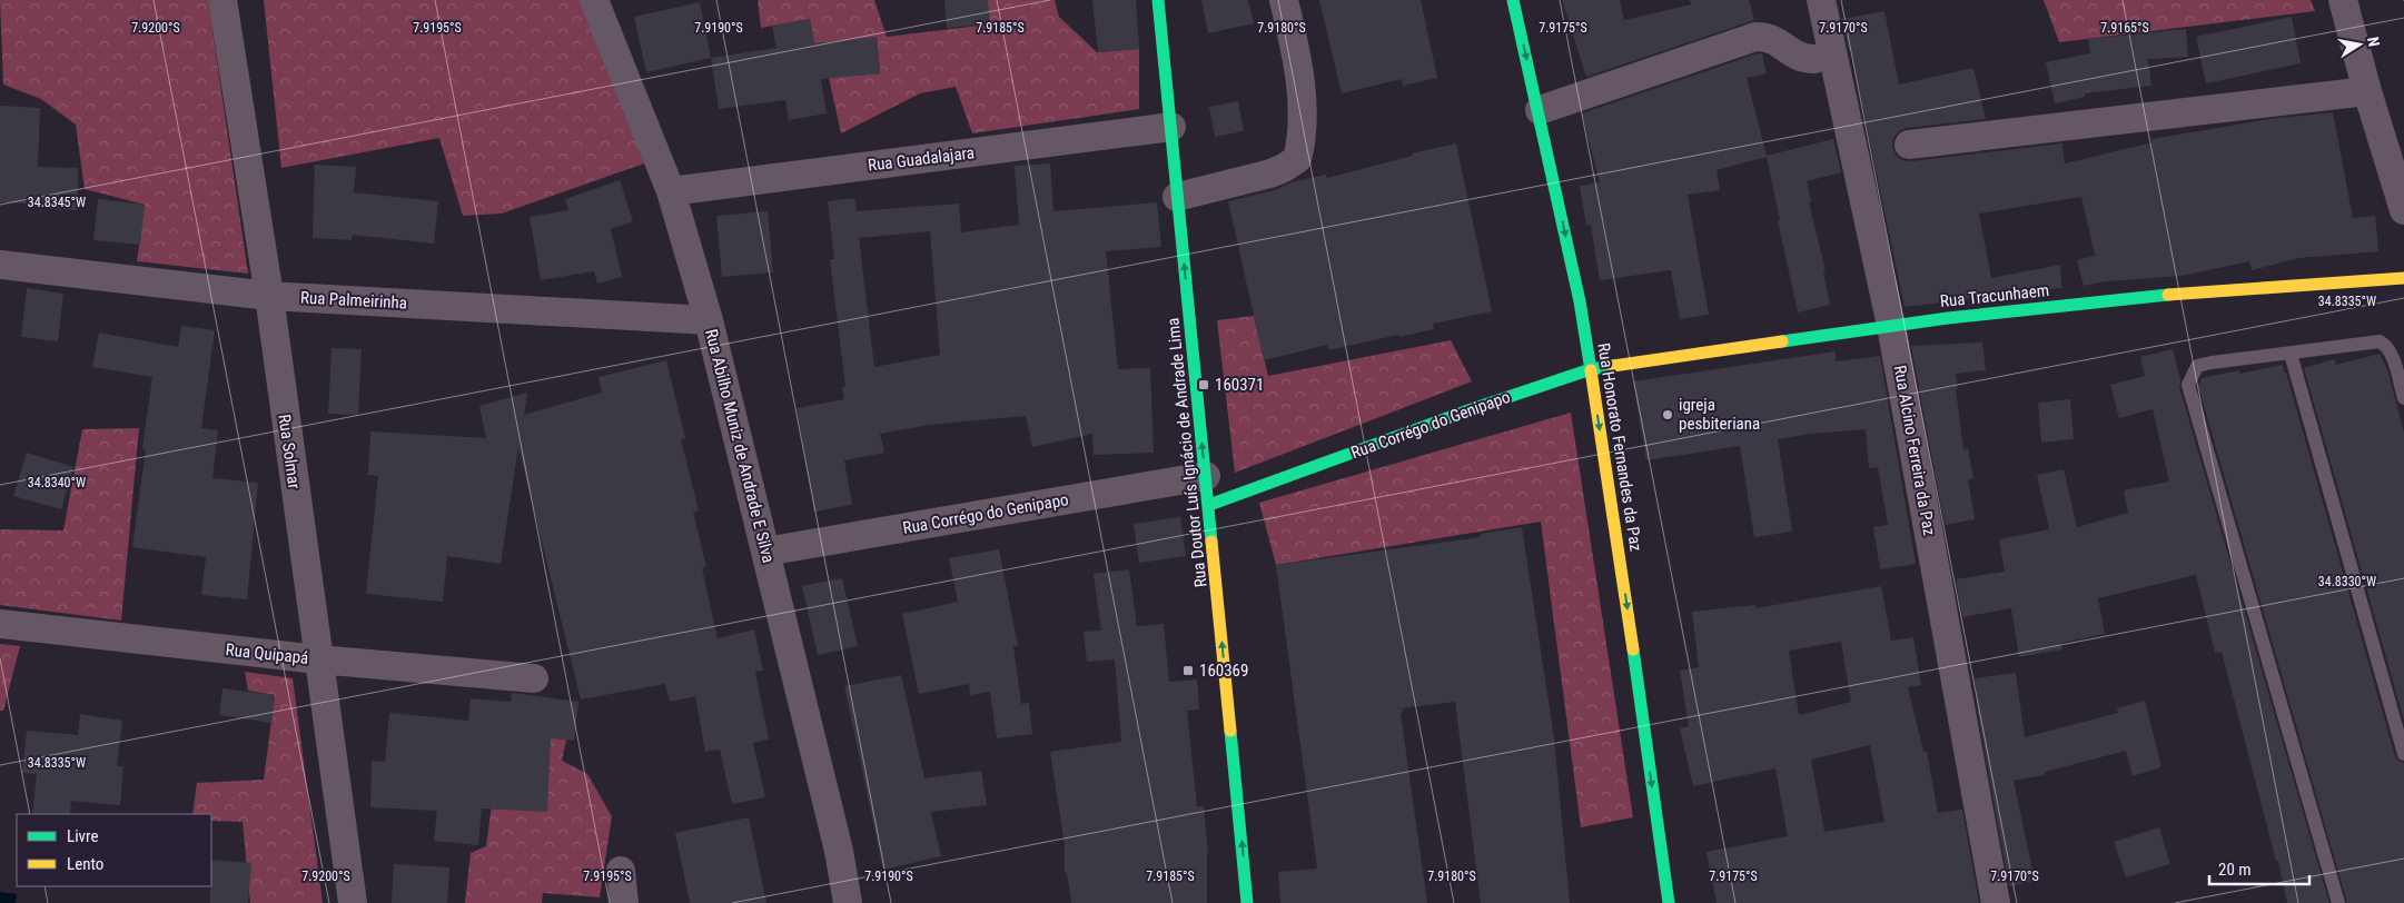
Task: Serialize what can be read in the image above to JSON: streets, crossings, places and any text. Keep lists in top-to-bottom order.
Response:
{
  "streets": {
    "main road": [
      "Rua Tracunhaem",
      "Rua Corrégo do Genipapo",
      "Rua Honorato Fernandes da Paz",
      "Rua Doutor Luís Ignácio de Andrade Lima"
    ],
    "street": [
      "Rua Guadalajara",
      "Rua Palmeirinha",
      "Rua Abilho Muniz de Andrade E Silva",
      "Rua Alcino Ferreira da Paz",
      "Rua Solmar",
      "Rua Quipapá"
    ]
  },
  "crossings": [
    ["Rua Guadalajara", "Rua Abilho Muniz de Andrade E Silva"],
    ["Rua Guadalajara", "Rua Doutor Luís Ignácio de Andrade Lima"],
    ["Rua Tracunhaem", "Rua Corrégo do Genipapo"],
    ["Rua Tracunhaem", "Rua Honorato Fernandes da Paz"],
    ["Rua Tracunhaem", "Rua Alcino Ferreira da Paz"],
    ["Rua Palmeirinha", "Rua Abilho Muniz de Andrade E Silva"],
    ["Rua Palmeirinha", "Rua Solmar"],
    ["Rua Corrégo do Genipapo", "Rua Abilho Muniz de Andrade E Silva"],
    ["Rua Corrégo do Genipapo", "Rua Honorato Fernandes da Paz"],
    ["Rua Corrégo do Genipapo", "Rua Doutor Luís Ignácio de Andrade Lima"],
    ["Rua Solmar", "Rua Quipapá"]
  ],
  "one_way": ["Rua Honorato Fernandes da Paz", "Rua Doutor Luís Ignácio de Andrade Lima"],
  "places": {
    "transit": ["160371", "160369"],
    "other": ["igreja pesbiteriana"]
  },
  "legend": ["Livre", "Lento"],
  "scale_bar": "20 m",
  "north": "right",
  "coordinates": [
    "7.9200°S",
    "7.9195°S",
    "7.9190°S",
    "7.9185°S",
    "7.9180°S",
    "7.9175°S",
    "7.9170°S",
    "7.9165°S",
    "34.8345°W",
    "34.8335°W",
    "34.8340°W",
    "34.8330°W"
  ]
}
